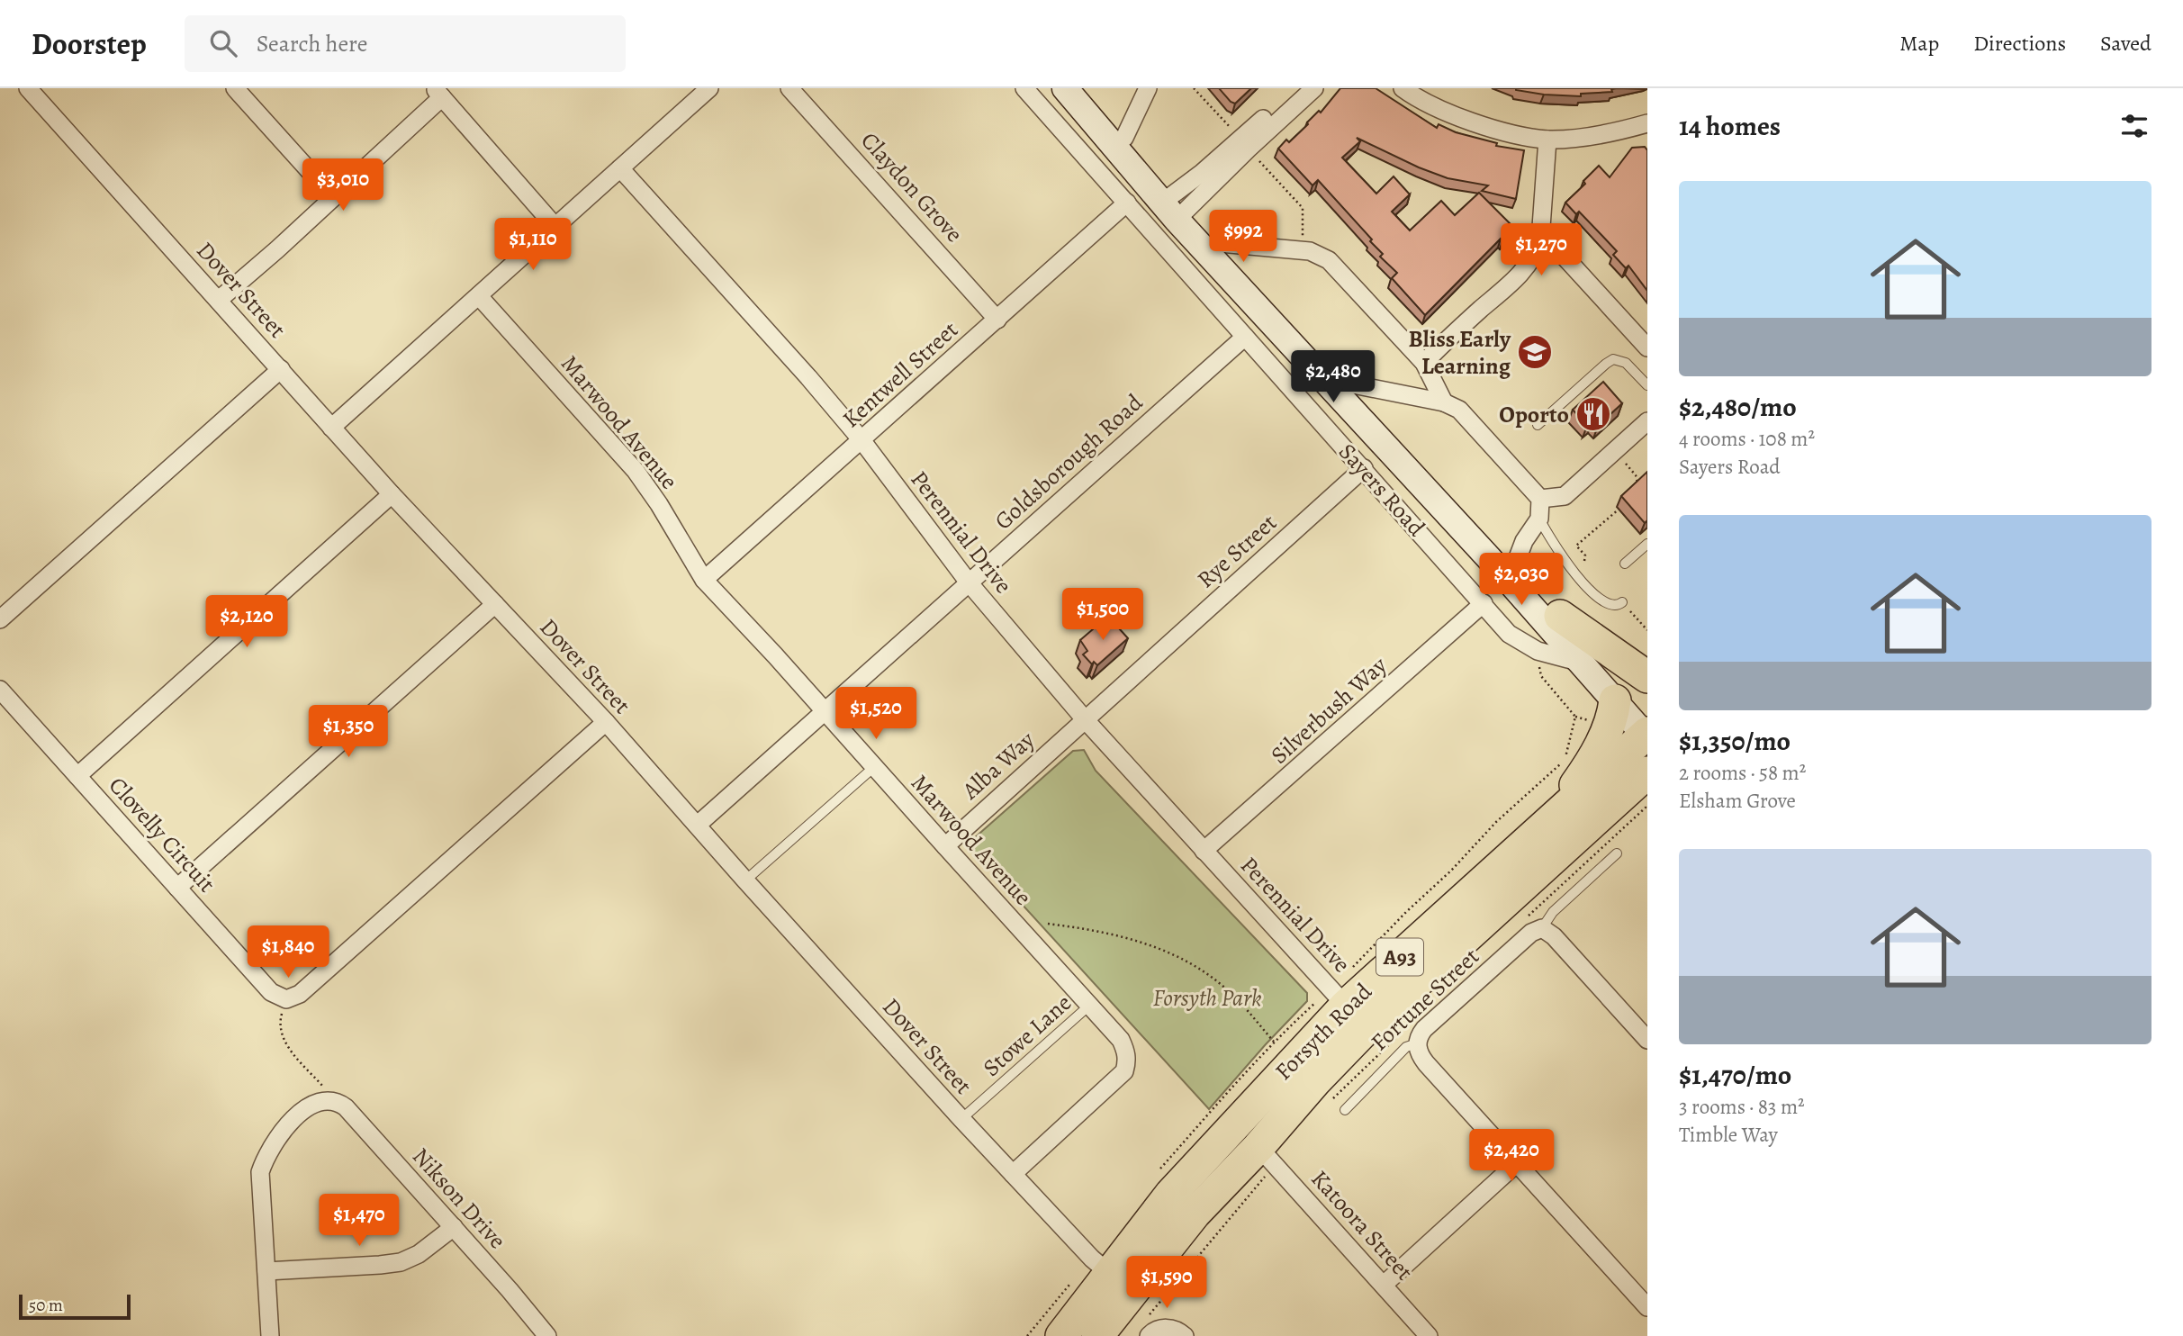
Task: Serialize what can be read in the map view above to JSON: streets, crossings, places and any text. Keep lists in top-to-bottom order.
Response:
{
  "streets": {
    "highway": ["A93", "Forsyth Road"],
    "main road": ["Sayers Road"],
    "street": [
      "Claydon Grove",
      "Dover Street",
      "Kentwell Street",
      "Marwood Avenue",
      "Goldsborough Road",
      "Perennial Drive",
      "Rye Street",
      "Silverbush Way",
      "Alba Way",
      "Clovelly Circuit",
      "Fortune Street",
      "Nikson Drive",
      "Katoora Street"
    ],
    "lane": ["Stowe Lane"]
  },
  "crossings": [
    ["Claydon Grove", "Kentwell Street"],
    ["Dover Street", "Marwood Avenue"],
    ["Dover Street", "Goldsborough Road"],
    ["Dover Street", "Forsyth Road"],
    ["Dover Street", "Stowe Lane"],
    ["Kentwell Street", "Marwood Avenue"],
    ["Kentwell Street", "Sayers Road"],
    ["Kentwell Street", "Perennial Drive"],
    ["Marwood Avenue", "Goldsborough Road"],
    ["Marwood Avenue", "Alba Way"],
    ["Marwood Avenue", "Stowe Lane"],
    ["Goldsborough Road", "Sayers Road"],
    ["Goldsborough Road", "Perennial Drive"],
    ["Sayers Road", "Rye Street"],
    ["Sayers Road", "Silverbush Way"],
    ["Sayers Road", "Forsyth Road"],
    ["Perennial Drive", "Rye Street"],
    ["Perennial Drive", "Silverbush Way"],
    ["Perennial Drive", "Alba Way"],
    ["Perennial Drive", "Forsyth Road"],
    ["Rye Street", "Alba Way"],
    ["Forsyth Road", "Katoora Street"]
  ],
  "parks": ["Forsyth Park"],
  "places": {
    "school or university": ["Bliss Early Learning"],
    "restaurant": ["Oporto"]
  },
  "scale_bar": "50 m",
  "page": {
    "header": "Doorstep",
    "search": "Search here",
    "nav": ["Map", "Directions", "Saved"],
    "heading": "14 homes",
    "price": [
      "$3,010",
      "$992",
      "$1,110",
      "$1,270",
      "$2,480",
      "$2,030",
      "$1,500",
      "$2,120",
      "$1,520",
      "$1,350",
      "$1,840",
      "$2,420",
      "$1,470",
      "$1,590"
    ],
    "list": [
      {
        "name": "$2,480/mo",
        "note": "4 rooms · 108 m² · Sayers Road"
      },
      {
        "name": "$1,350/mo",
        "note": "2 rooms · 58 m² · Elsham Grove"
      },
      {
        "name": "$1,470/mo",
        "note": "3 rooms · 83 m² · Timble Way"
      }
    ],
    "scale": "50 m"
  }
}
